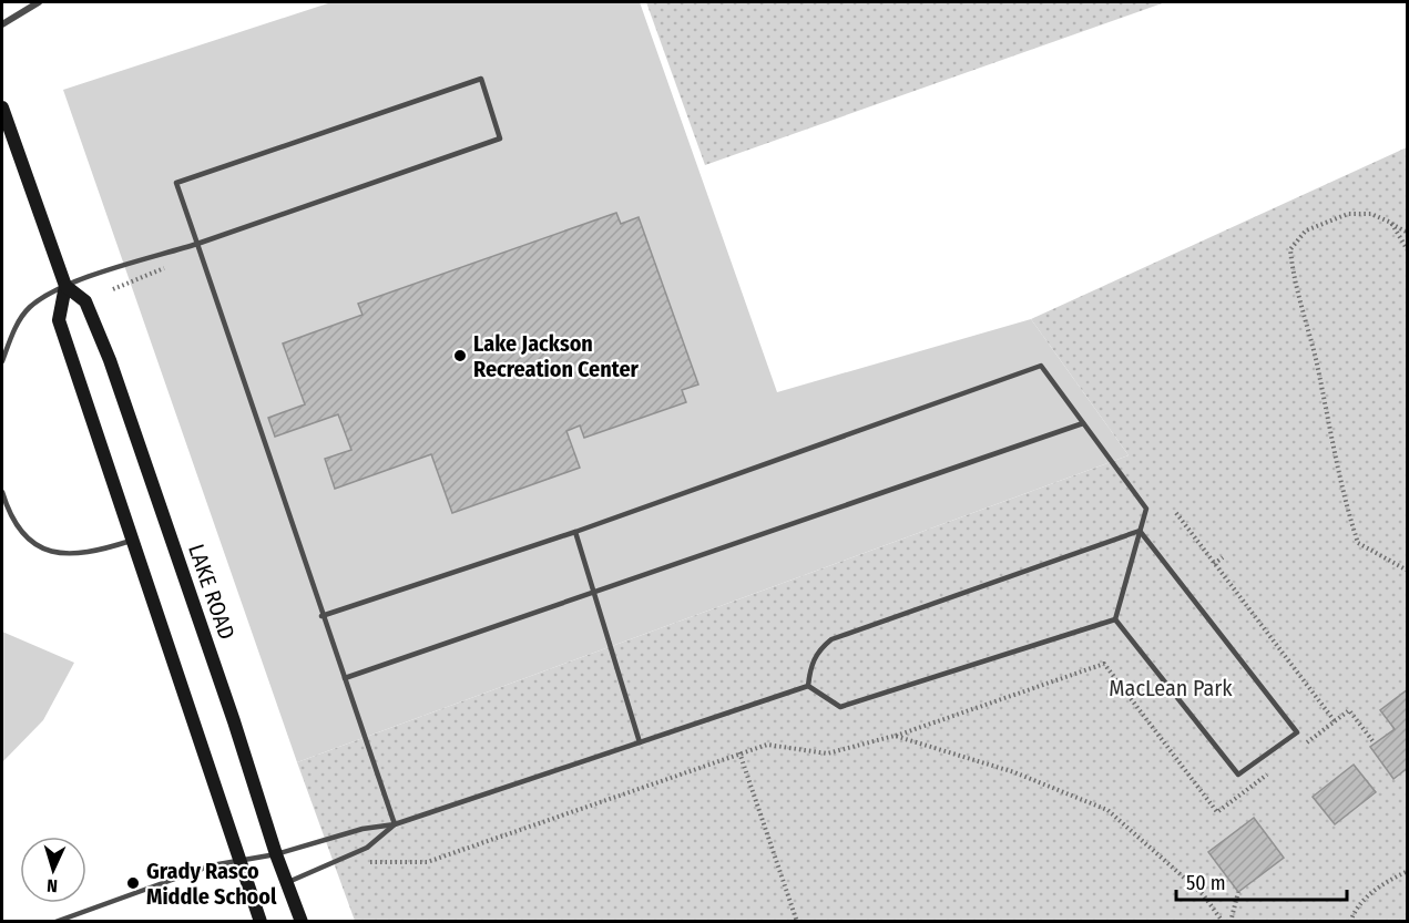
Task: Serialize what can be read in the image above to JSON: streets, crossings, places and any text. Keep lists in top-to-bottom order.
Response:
{
  "streets": {
    "street": ["LAKE ROAD"]
  },
  "parks": ["MacLean Park"],
  "places": ["Lake Jackson Recreation Center", "Grady Rasco Middle School"],
  "scale_bar": "50 m",
  "north": "bottom"
}
